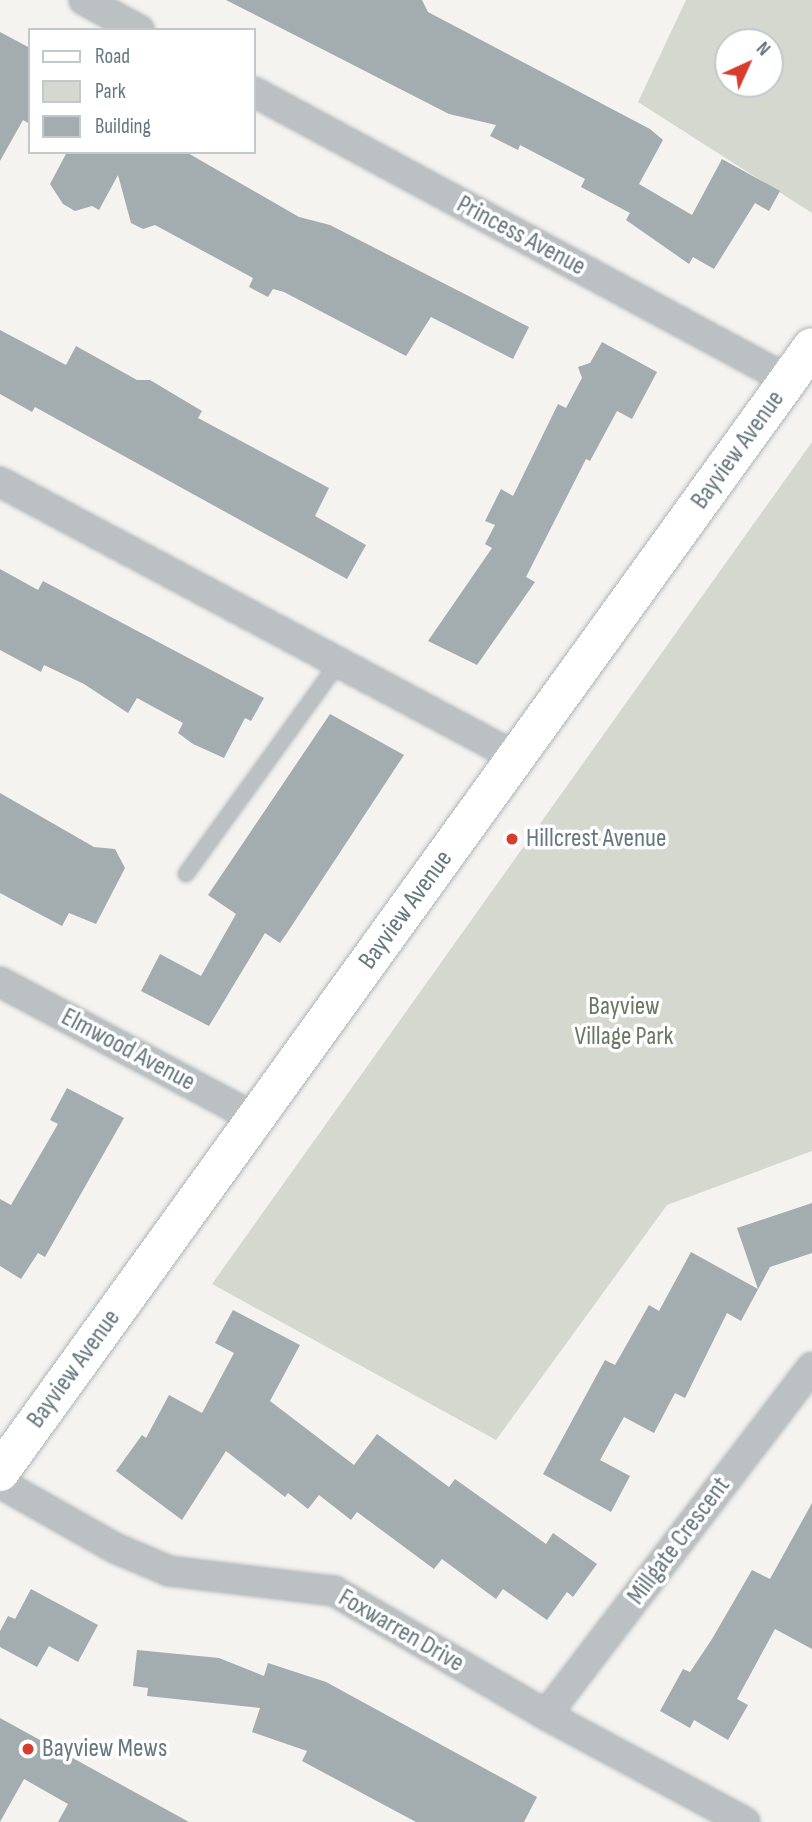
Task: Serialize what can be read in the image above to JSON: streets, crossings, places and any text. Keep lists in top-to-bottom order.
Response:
{
  "streets": {
    "main road": ["Bayview Avenue"],
    "street": [
      "Princess Avenue",
      "Elmwood Avenue",
      "Millgate Crescent",
      "Foxwarren Drive"
    ]
  },
  "crossings": [
    ["Princess Avenue", "Bayview Avenue"],
    ["Bayview Avenue", "Elmwood Avenue"],
    ["Millgate Crescent", "Foxwarren Drive"]
  ],
  "parks": ["Bayview Village Park"],
  "places": ["Hillcrest Avenue", "Bayview Mews"],
  "legend": ["Road", "Park", "Building"],
  "north": "top right"
}
